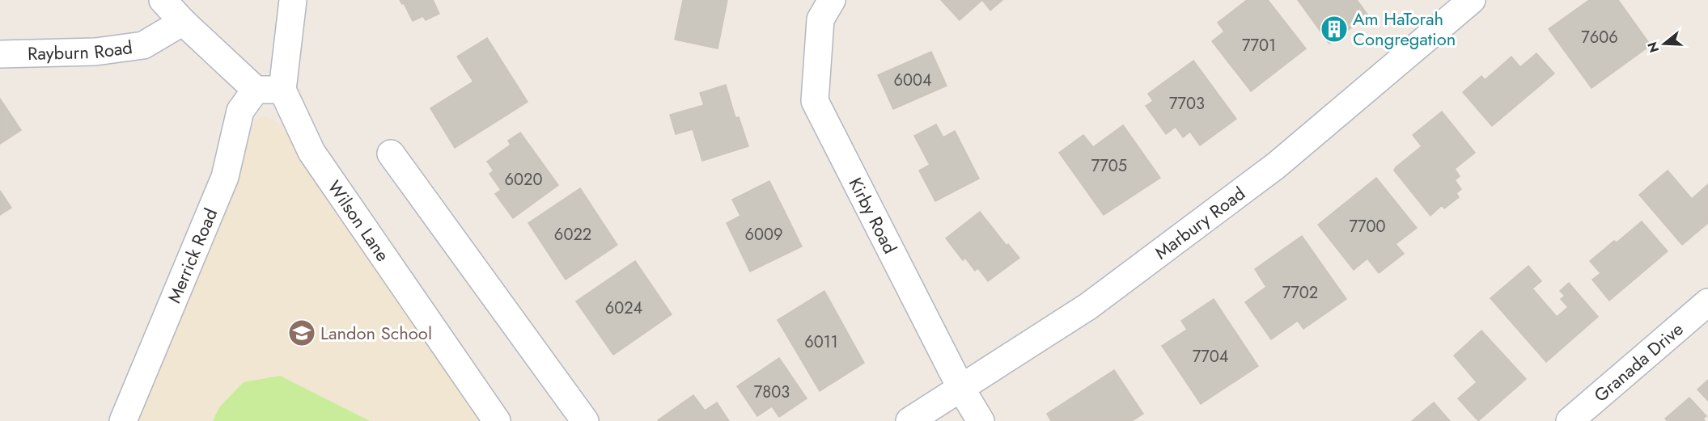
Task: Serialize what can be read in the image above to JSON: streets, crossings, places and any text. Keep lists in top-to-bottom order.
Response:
{
  "streets": {
    "street": [
      "Rayburn Road",
      "Kirby Road",
      "Wilson Lane",
      "Marbury Road",
      "Merrick Road",
      "Granada Drive"
    ]
  },
  "crossings": [
    ["Kirby Road", "Marbury Road"]
  ],
  "places": {
    "building": ["Am HaTorah Congregation"],
    "school or university": ["Landon School"]
  },
  "house_numbers": [
    "7606",
    "7701",
    "6004",
    "7703",
    "7705",
    "6020",
    "7700",
    "6022",
    "6009",
    "7702",
    "6024",
    "6011",
    "7704",
    "7803"
  ],
  "north": "left"
}
